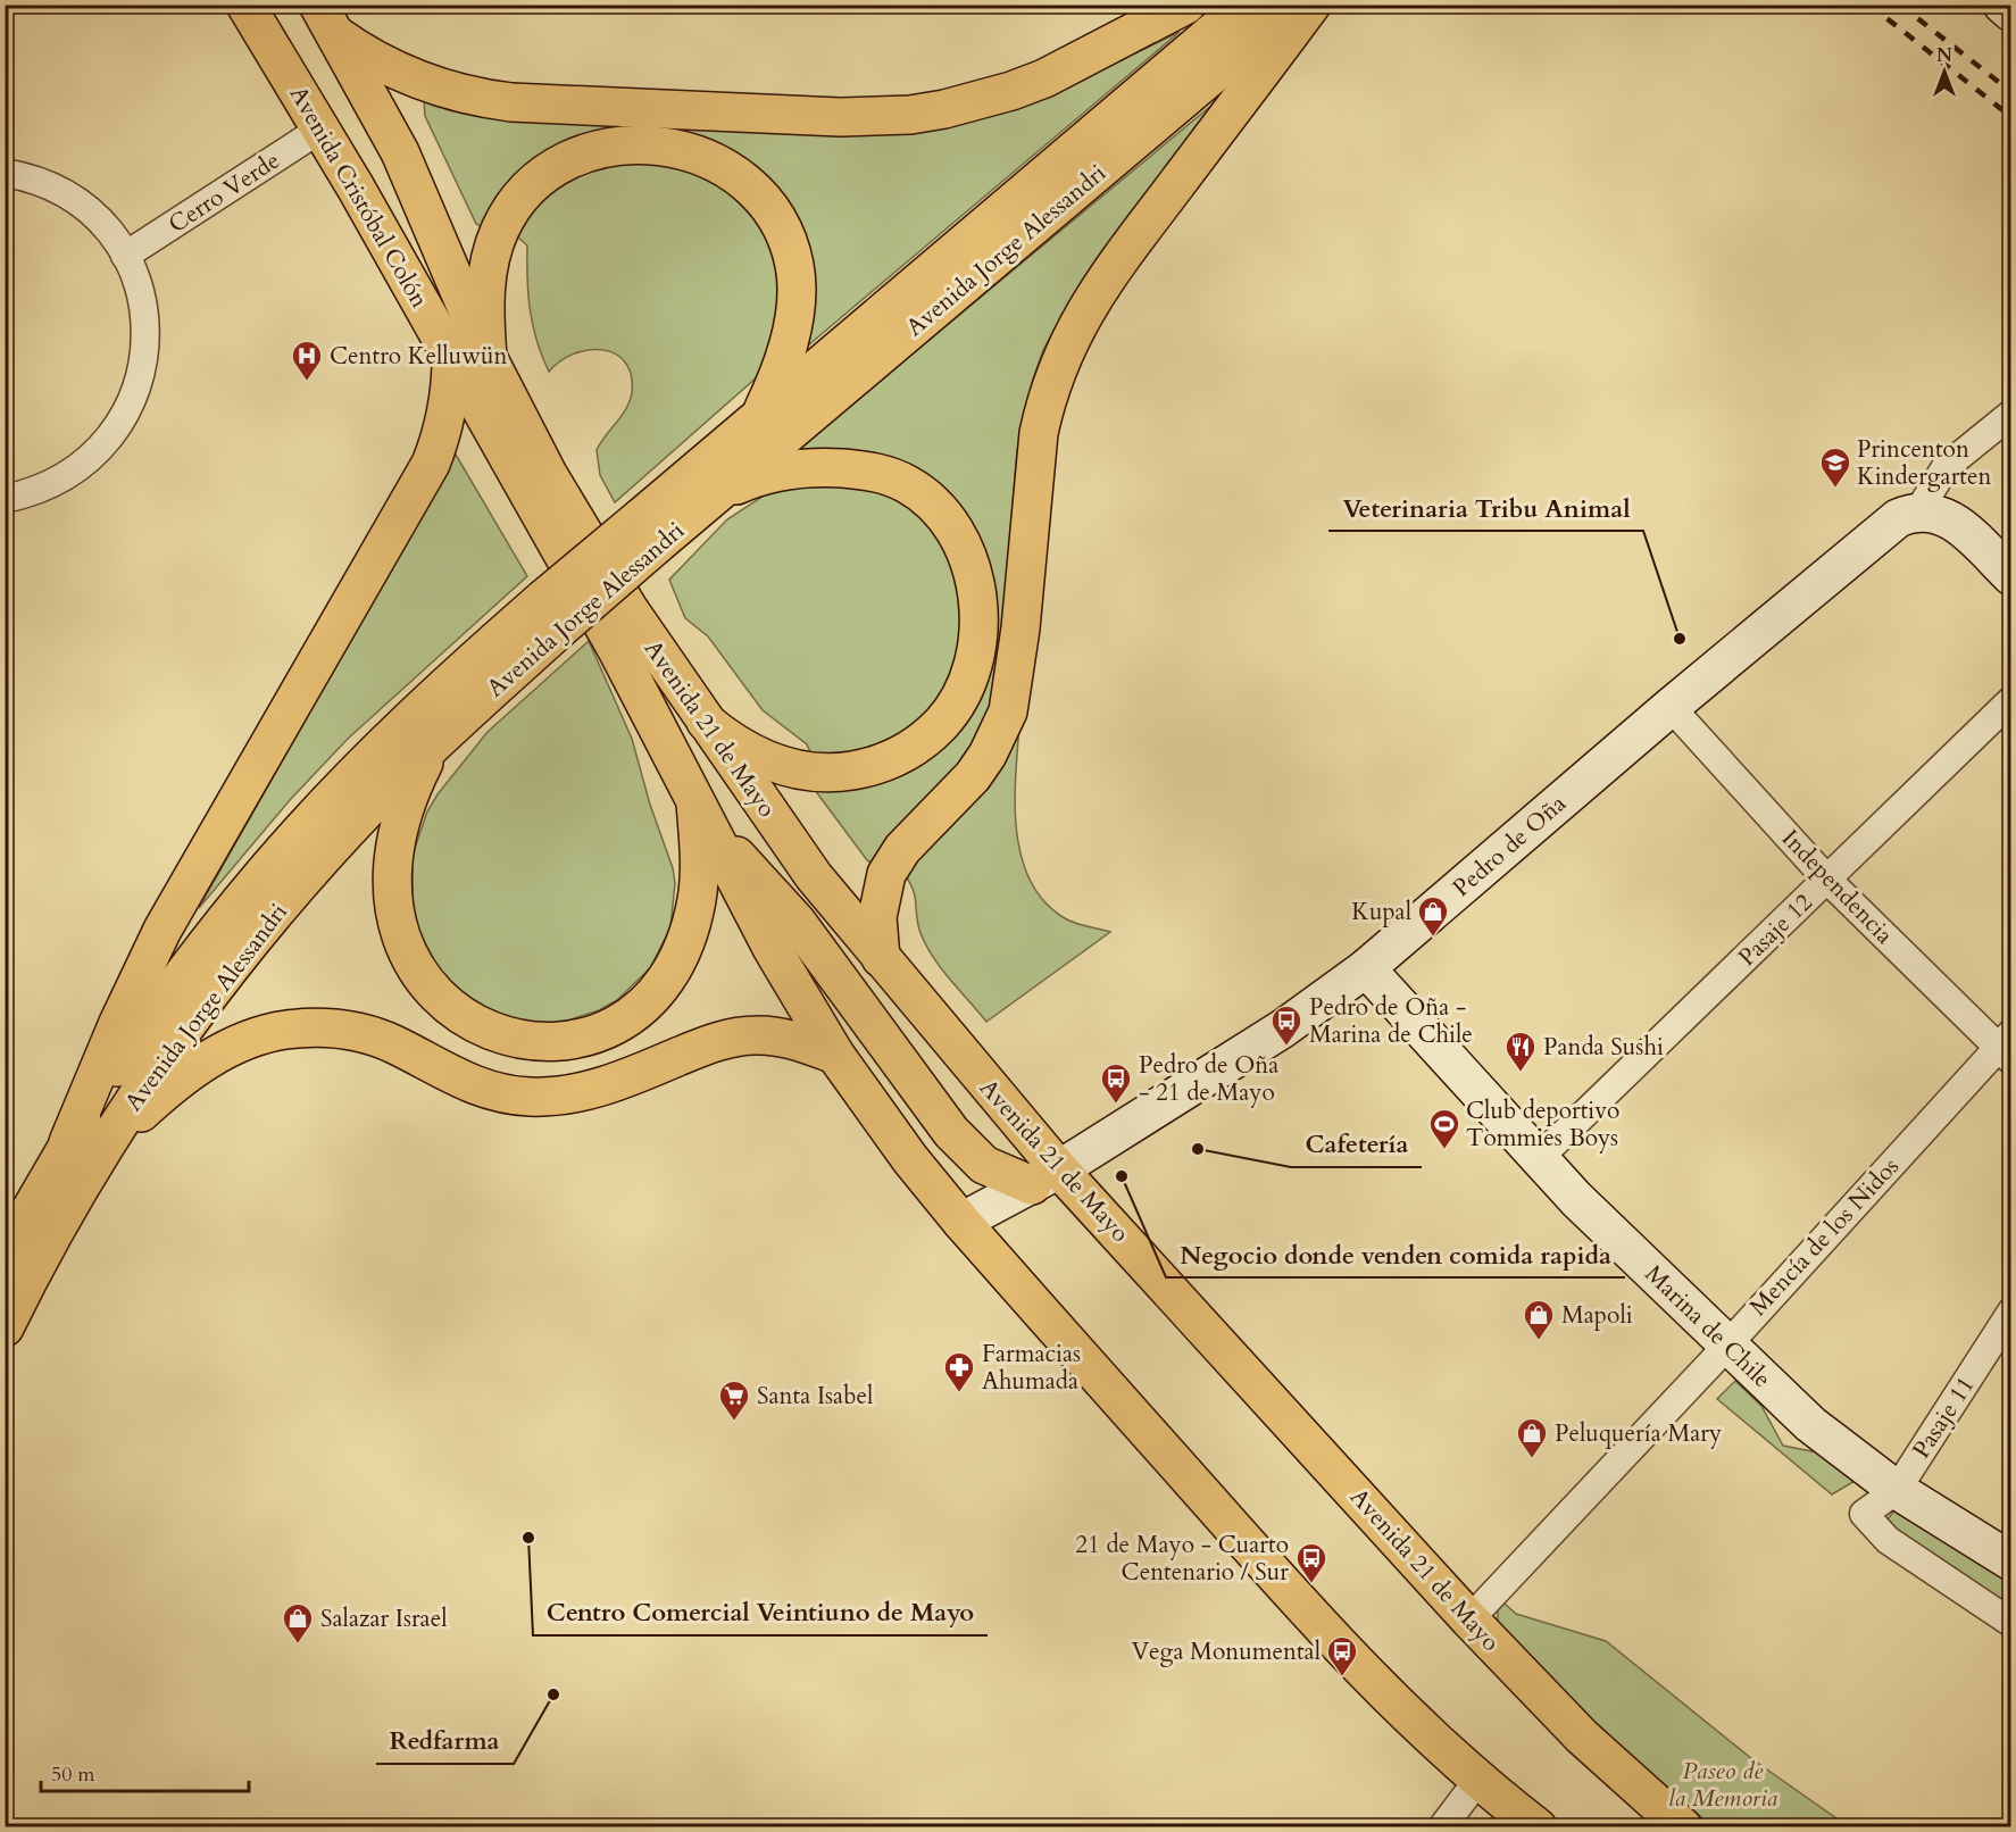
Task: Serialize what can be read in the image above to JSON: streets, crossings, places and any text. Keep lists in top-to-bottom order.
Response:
{
  "streets": {
    "main road": ["Avenida Cristóbal Colón", "Avenida Jorge Alessandri", "Avenida 21 de Mayo"],
    "street": [
      "Cerro Verde",
      "Pedro de Oña",
      "Independencia",
      "Pasaje 12",
      "Mencía de los Nidos",
      "Marina de Chile",
      "Pasaje 11"
    ]
  },
  "crossings": [
    ["Cerro Verde", "Avenida Cristóbal Colón"],
    ["Avenida Cristóbal Colón", "Avenida 21 de Mayo"],
    ["Avenida 21 de Mayo", "Pedro de Oña"],
    ["Avenida 21 de Mayo", "Mencía de los Nidos"],
    ["Pedro de Oña", "Independencia"],
    ["Pedro de Oña", "Marina de Chile"],
    ["Independencia", "Pasaje 12"],
    ["Independencia", "Mencía de los Nidos"],
    ["Pasaje 12", "Marina de Chile"],
    ["Mencía de los Nidos", "Marina de Chile"],
    ["Marina de Chile", "Pasaje 11"]
  ],
  "parks": ["Paseo de la Memoria"],
  "places": {
    "hospital": ["Centro Kelluwün"],
    "school or university": ["Princenton Kindergarten"],
    "other": [
      "Veterinaria Tribu Animal",
      "Cafetería",
      "Negocio donde venden comida rapida",
      "Centro Comercial Veintiuno de Mayo",
      "Redfarma"
    ],
    "shop": [
      "Kupal",
      "Mapoli",
      "Peluquería Mary",
      "Salazar Israel"
    ],
    "bus stop": [
      "Pedro de Oña - Marina de Chile",
      "Pedro de Oña - 21 de Mayo",
      "21 de Mayo - Cuarto Centenario / Sur",
      "Vega Monumental"
    ],
    "restaurant": ["Panda Sushi"],
    "sports": ["Club deportivo Tommies Boys"],
    "pharmacy": ["Farmacias Ahumada"],
    "supermarket": ["Santa Isabel"]
  },
  "scale_bar": "50 m",
  "north": "top"
}
